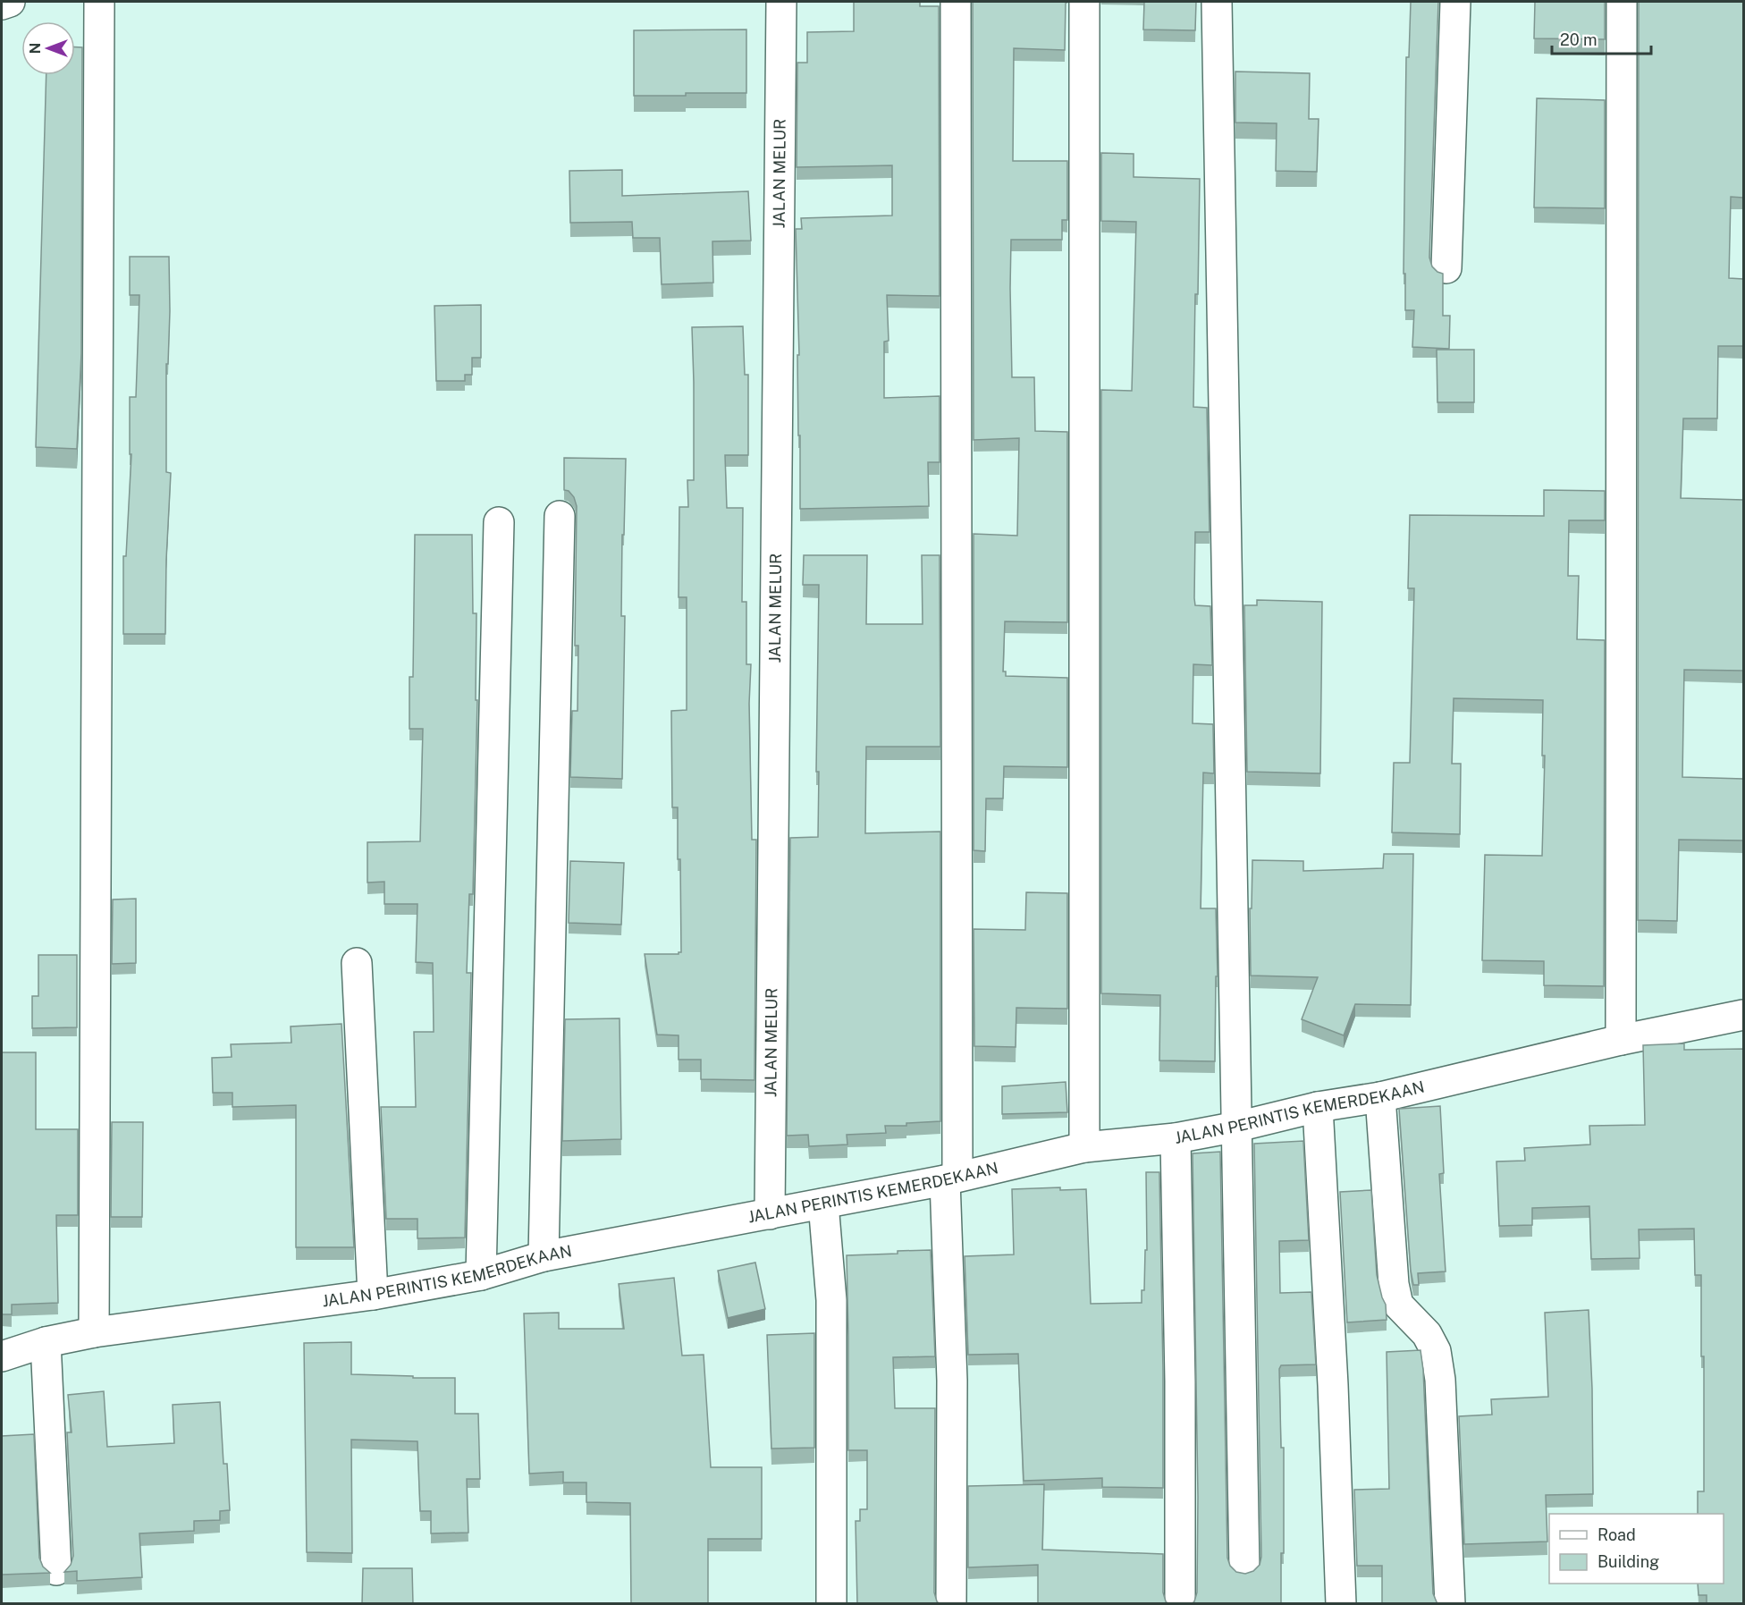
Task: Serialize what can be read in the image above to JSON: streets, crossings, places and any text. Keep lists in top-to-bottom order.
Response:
{
  "streets": {
    "street": ["JALAN MELUR", "JALAN PERINTIS KEMERDEKAAN"]
  },
  "crossings": [
    ["JALAN MELUR", "JALAN PERINTIS KEMERDEKAAN"]
  ],
  "legend": ["Road", "Building"],
  "scale_bar": "20 m",
  "north": "left"
}
